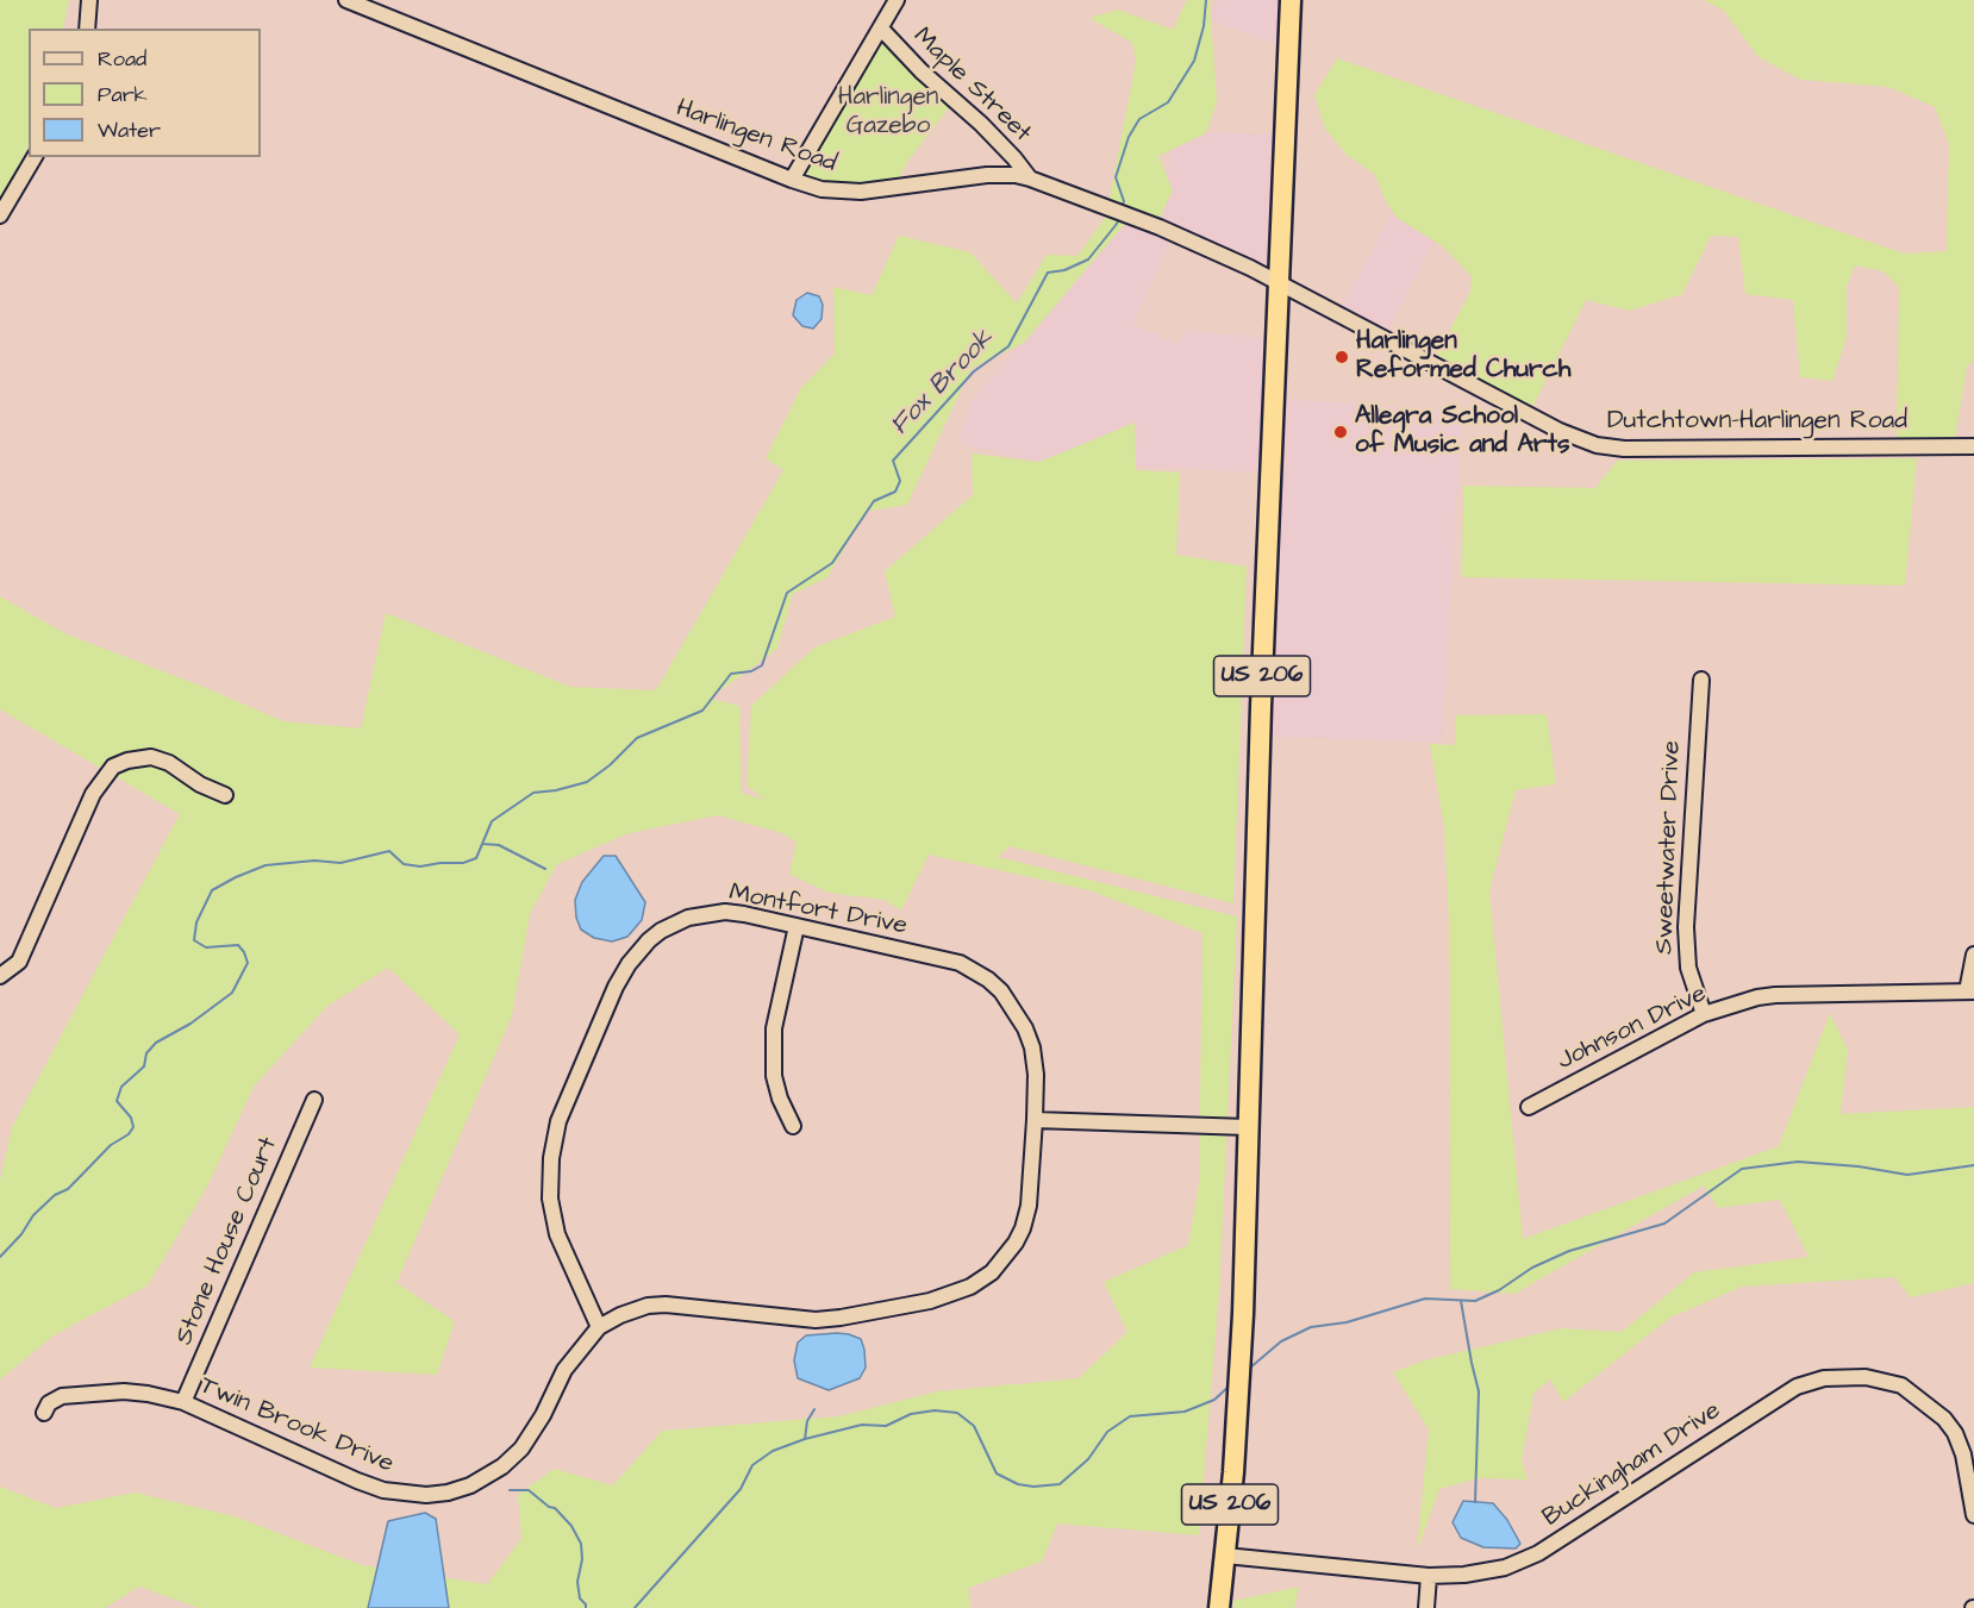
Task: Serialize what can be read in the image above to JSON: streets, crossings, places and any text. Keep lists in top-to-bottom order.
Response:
{
  "streets": {
    "highway": ["US 206"],
    "street": [
      "Maple Street",
      "Harlingen Road",
      "Dutchtown-Harlingen Road",
      "Sweetwater Drive",
      "Montfort Drive",
      "Johnson Drive",
      "Stone House Court",
      "Twin Brook Drive",
      "Buckingham Drive"
    ]
  },
  "crossings": [
    ["Maple Street", "Harlingen Road"],
    ["Harlingen Road", "Dutchtown-Harlingen Road"],
    ["Harlingen Road", "US 206"],
    ["Dutchtown-Harlingen Road", "US 206"],
    ["US 206", "Buckingham Drive"],
    ["Sweetwater Drive", "Johnson Drive"],
    ["Montfort Drive", "Twin Brook Drive"],
    ["Stone House Court", "Twin Brook Drive"]
  ],
  "water": ["Fox Brook"],
  "parks": ["Harlingen Gazebo"],
  "places": ["Harlingen Reformed Church", "Allegra School of Music and Arts"],
  "legend": ["Road", "Park", "Water"]
}
